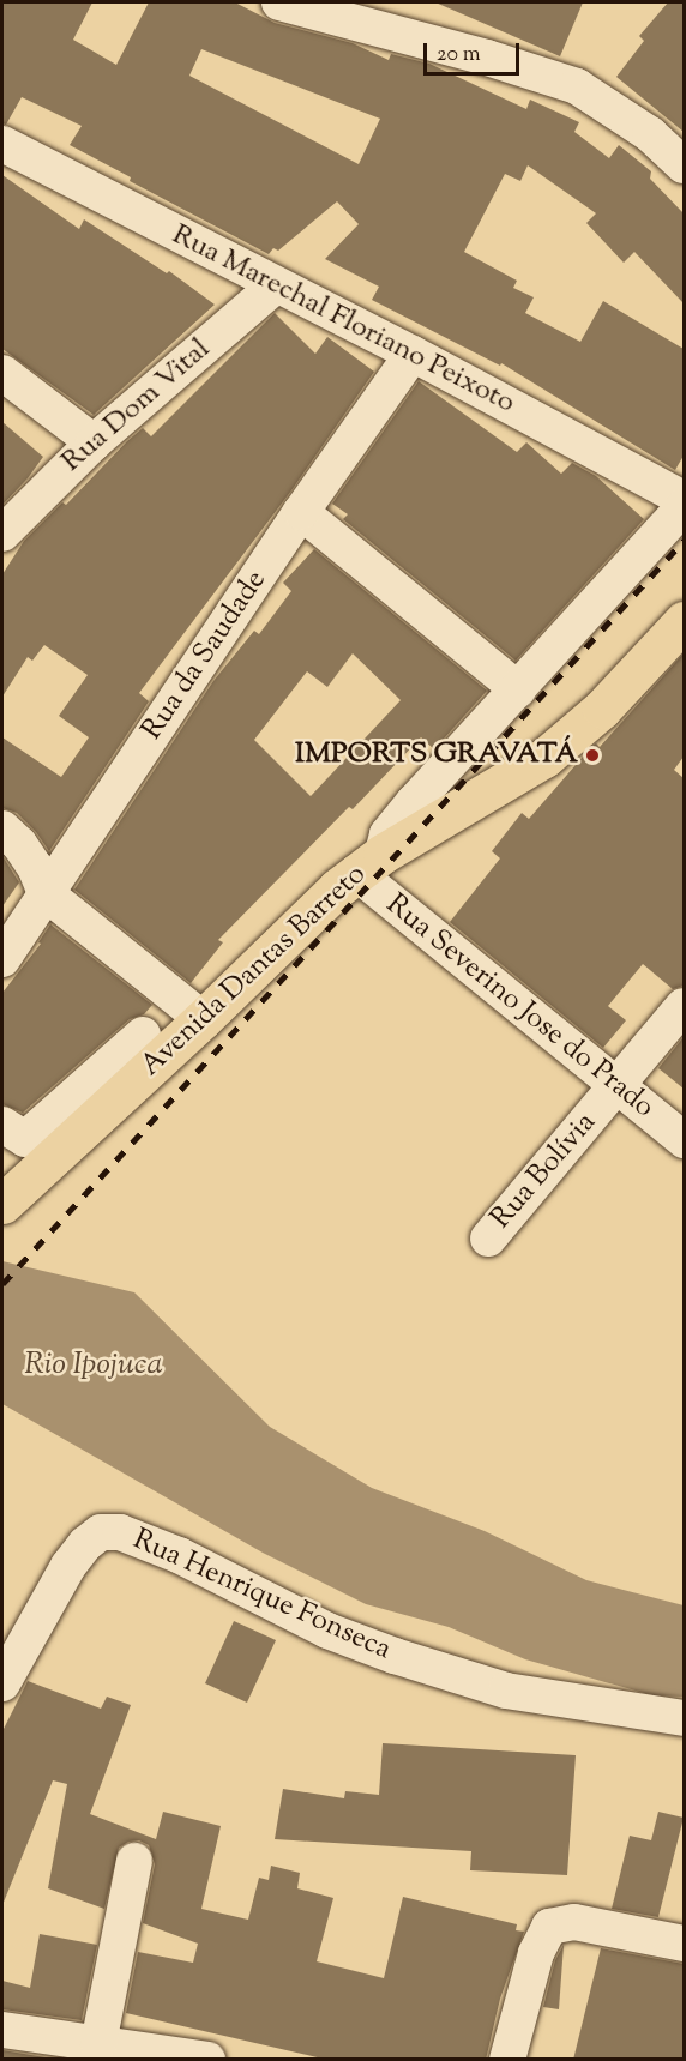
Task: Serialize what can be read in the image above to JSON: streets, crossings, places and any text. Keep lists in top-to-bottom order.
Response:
{
  "streets": {
    "main road": ["Avenida Dantas Barreto"],
    "street": [
      "Rua Marechal Floriano Peixoto",
      "Rua Dom Vital",
      "Rua da Saudade",
      "Rua Severino Jose do Prado",
      "Rua Bolívia",
      "Rua Henrique Fonseca"
    ]
  },
  "crossings": [
    ["Rua Marechal Floriano Peixoto", "Rua Dom Vital"],
    ["Rua Marechal Floriano Peixoto", "Rua da Saudade"],
    ["Avenida Dantas Barreto", "Rua Severino Jose do Prado"],
    ["Rua Severino Jose do Prado", "Rua Bolívia"]
  ],
  "water": ["Rio Ipojuca"],
  "places": ["IMPORTS GRAVATÁ"],
  "scale_bar": "20 m"
}
